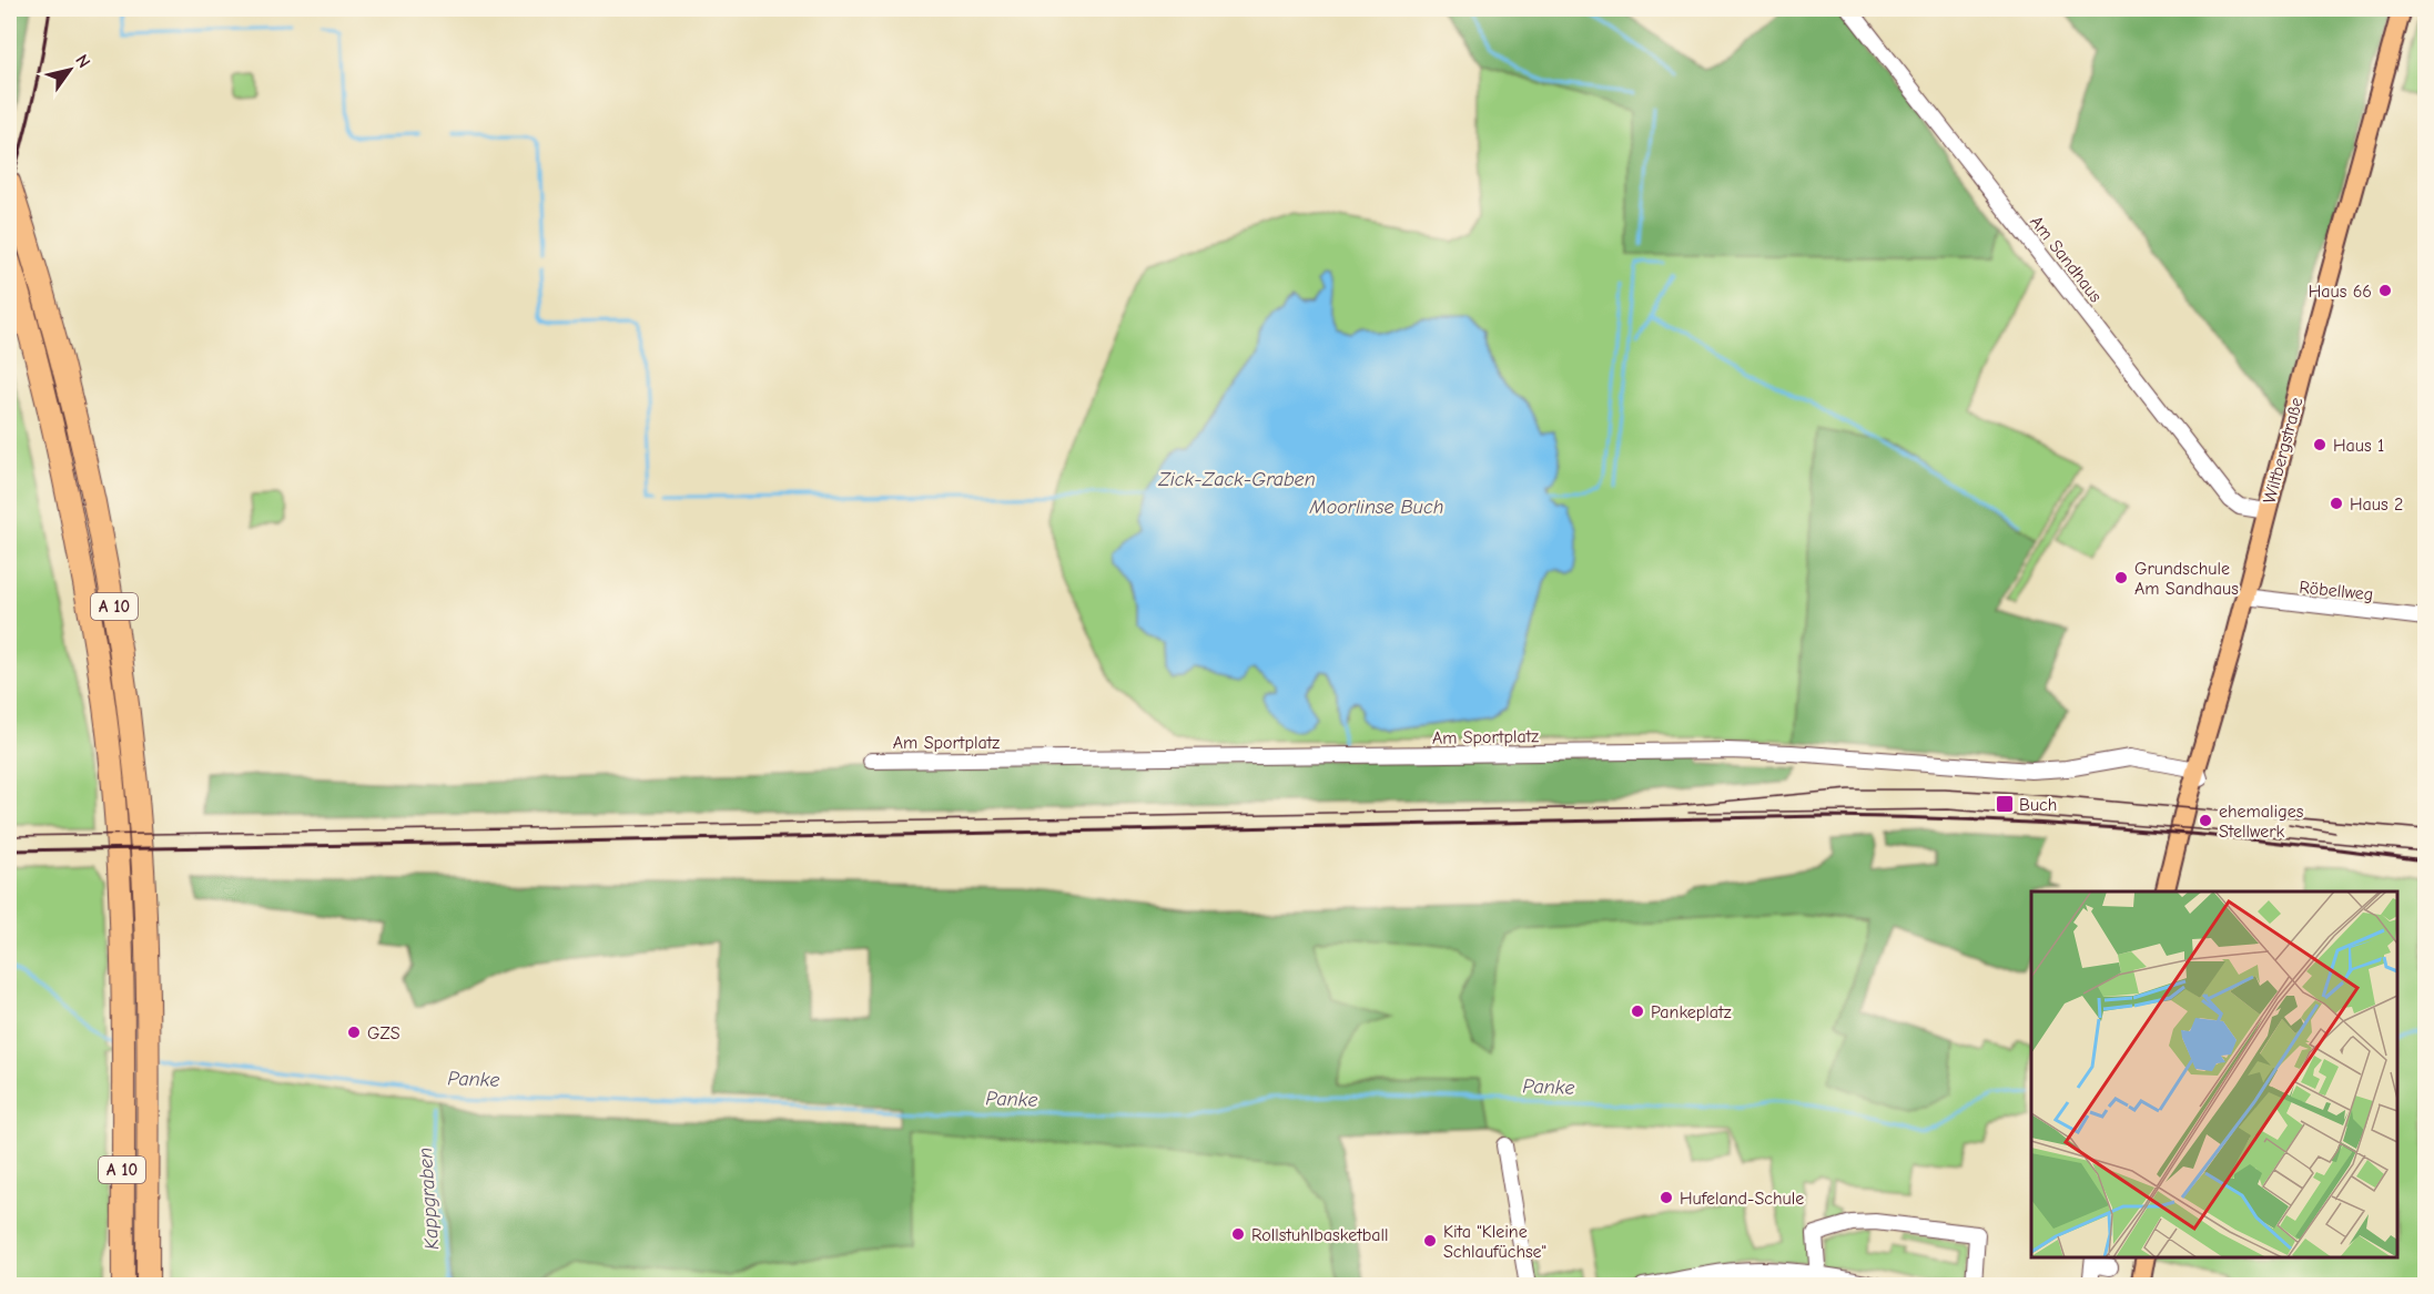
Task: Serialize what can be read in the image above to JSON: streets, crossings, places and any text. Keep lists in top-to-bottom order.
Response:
{
  "streets": {
    "highway": ["A 10"],
    "main road": ["Wiltbergstraße"],
    "street": ["Am Sandhaus", "Röbellweg", "Am Sportplatz"]
  },
  "crossings": [
    ["Am Sandhaus", "Wiltbergstraße"],
    ["Wiltbergstraße", "Röbellweg"],
    ["Wiltbergstraße", "Am Sportplatz"]
  ],
  "water": [
    "Zick-Zack-Graben",
    "Moorlinse Buch",
    "Panke",
    "Kappgraben"
  ],
  "places": {
    "other": [
      "Haus 66",
      "Haus 1",
      "Haus 2",
      "Grundschule Am Sandhaus",
      "ehemaliges Stellwerk",
      "Pankeplatz",
      "GZS",
      "Hufeland-Schule",
      "Rollstuhlbasketball",
      "Kita \"Kleine Schlaufüchse\""
    ],
    "transit": ["Buch"]
  },
  "north": "top right"
}
